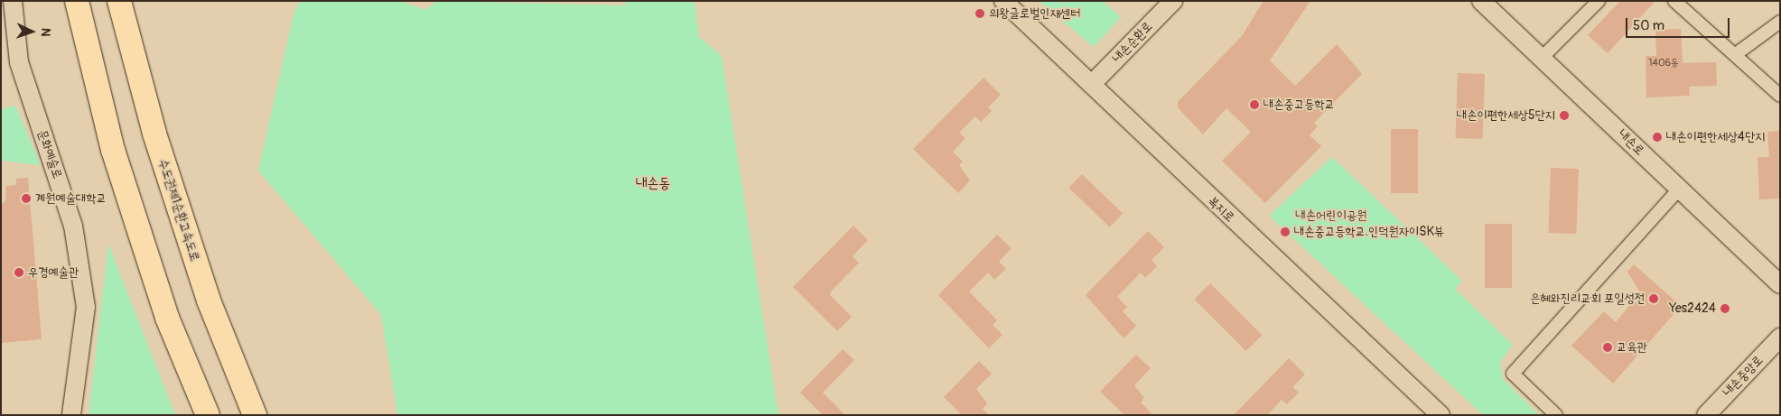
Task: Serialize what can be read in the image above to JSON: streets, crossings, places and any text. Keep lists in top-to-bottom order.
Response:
{
  "streets": {
    "highway": ["수도권제1순환고속도로"],
    "street": [
      "내손순환로",
      "내손로",
      "문화예술로",
      "복지로",
      "내손중앙로"
    ]
  },
  "crossings": [
    ["내손순환로", "복지로"]
  ],
  "districts": ["내손동"],
  "parks": ["내손어린이공원"],
  "places": [
    "의왕글로벌인재센터",
    "내손중고등학교",
    "내손이편한세상5단지",
    "내손이편한세상4단지",
    "계원예술대학교",
    "내손중고등학교.인덕원자이SK뷰",
    "우경예술관",
    "은혜와진리교회 포일성전",
    "Yes2424",
    "교육관"
  ],
  "house_numbers": ["1406동"],
  "scale_bar": "50 m",
  "north": "right"
}
